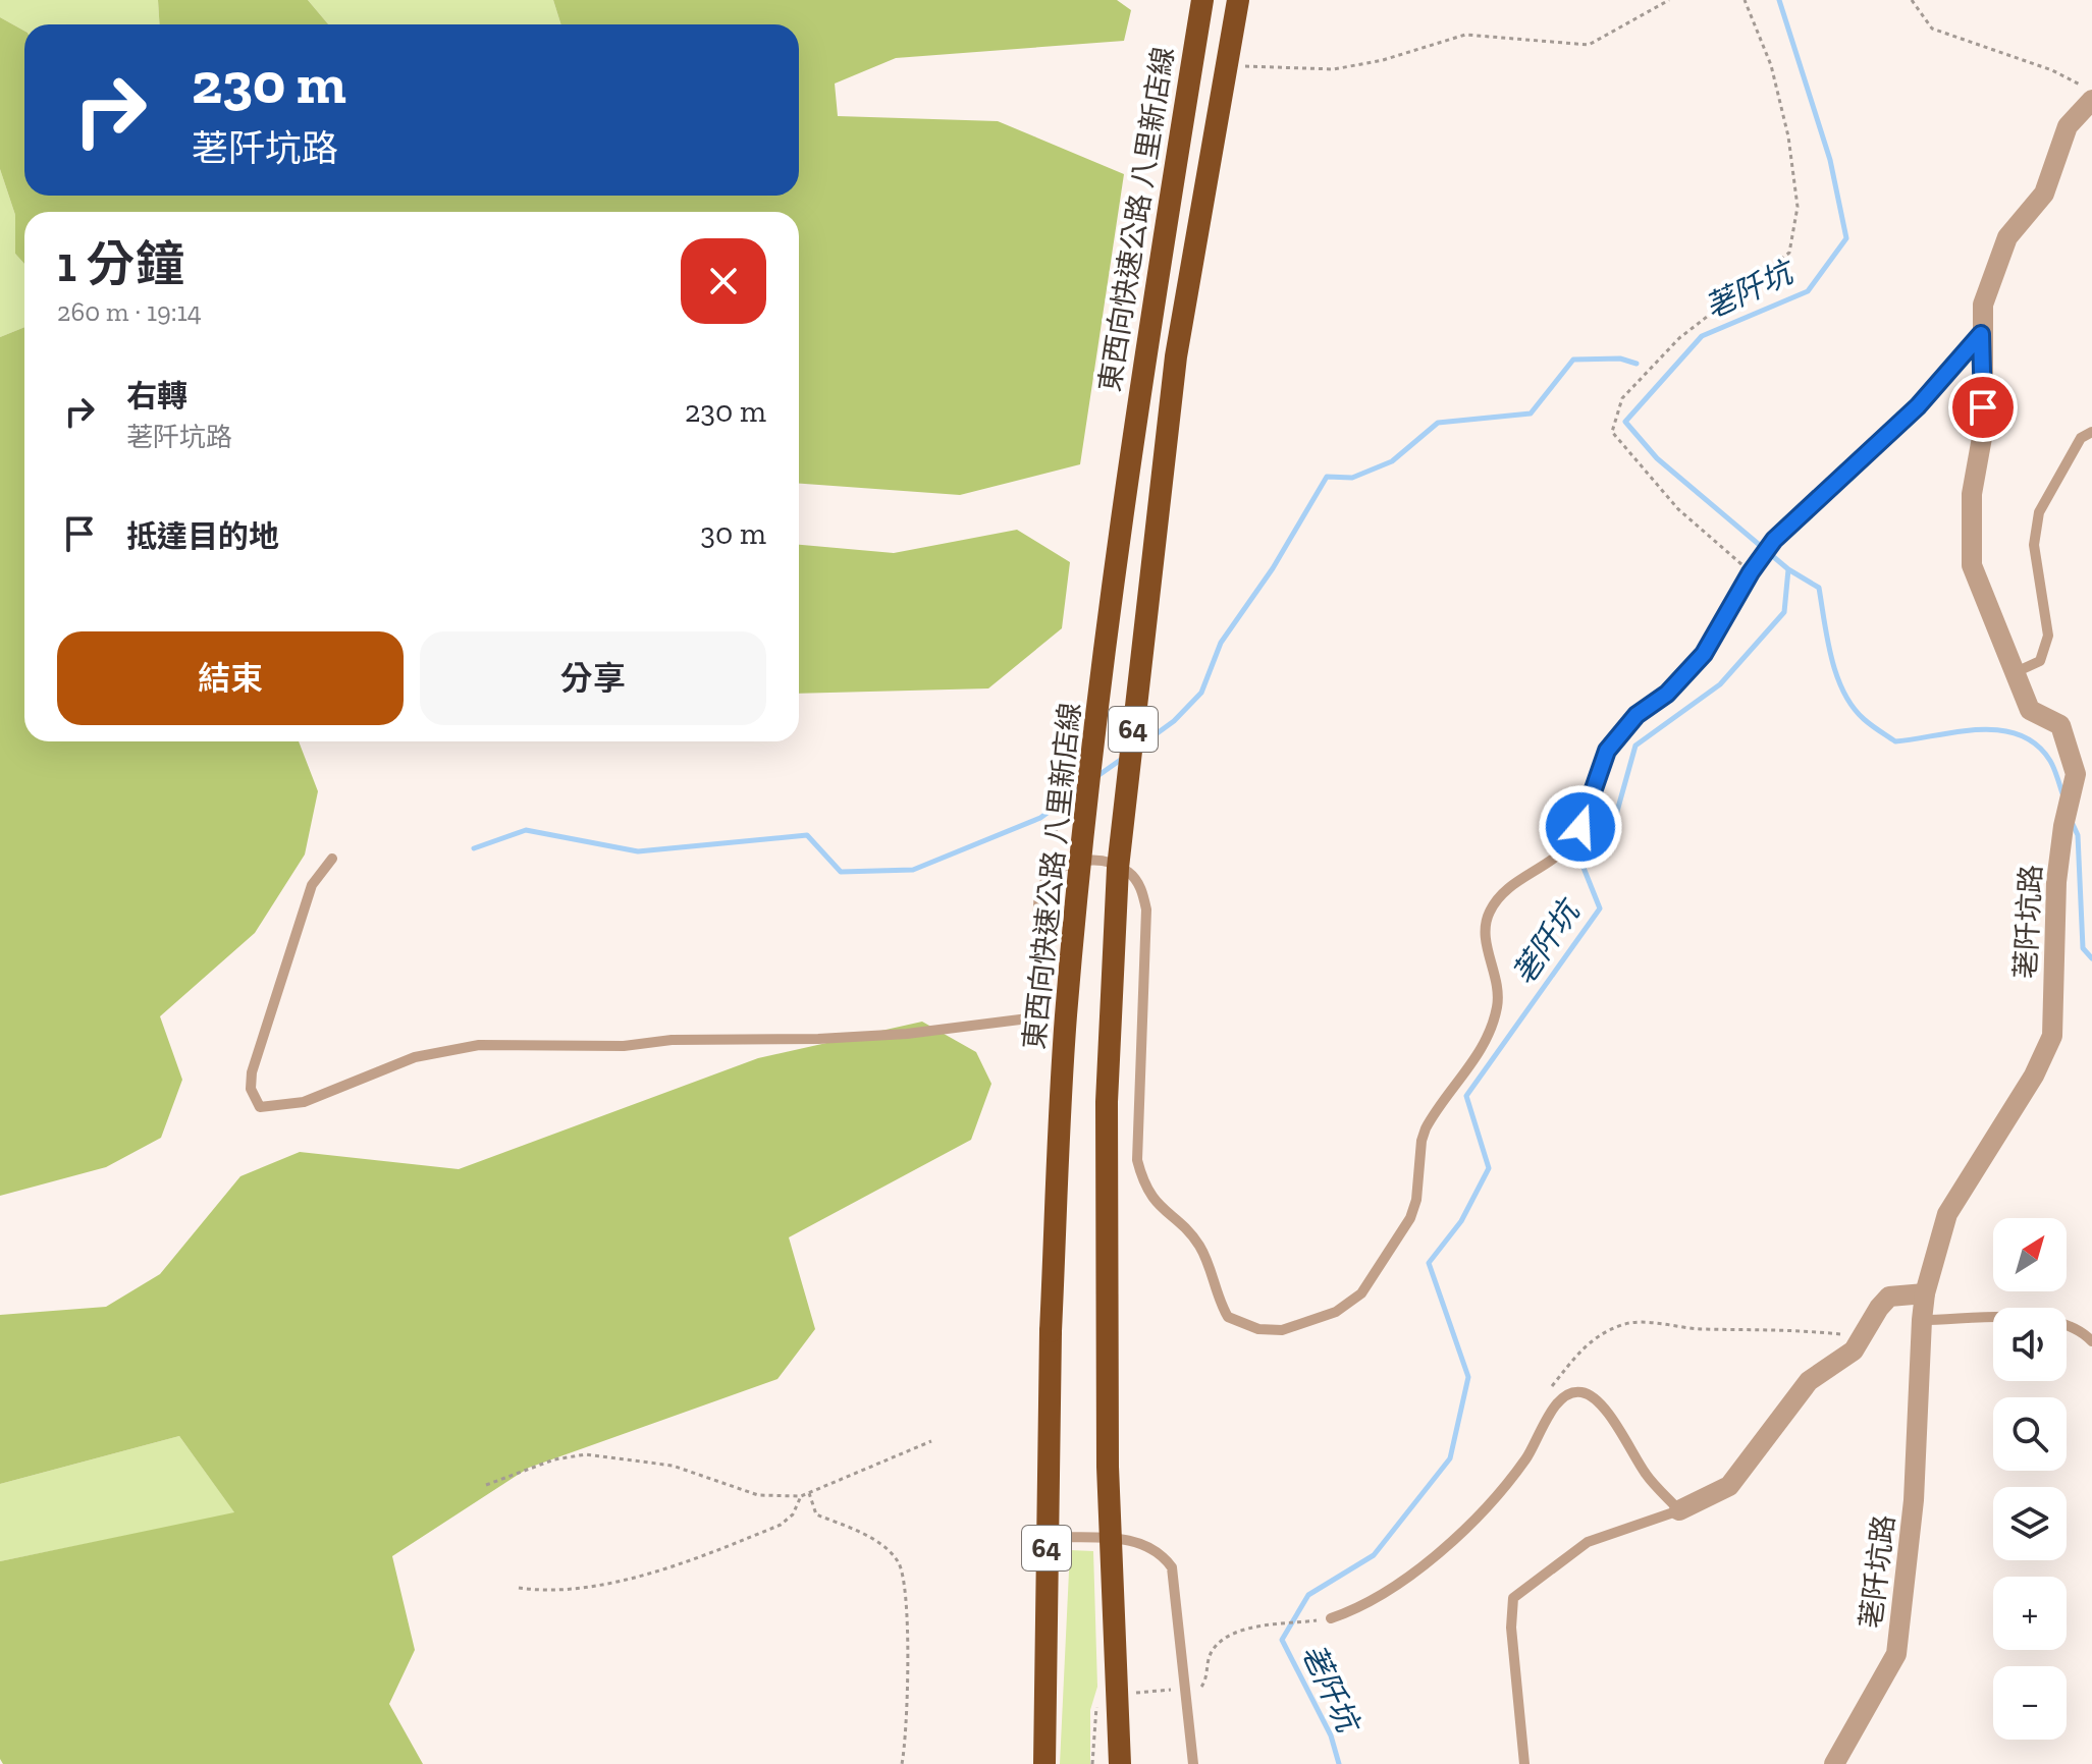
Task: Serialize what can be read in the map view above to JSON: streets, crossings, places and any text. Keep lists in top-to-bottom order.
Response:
{
  "streets": {
    "highway": ["東西向快速公路 八里新店線", "64"],
    "street": ["荖阡坑路"]
  },
  "water": ["荖阡坑"],
  "north": "top right",
  "page": {
    "turn": ["230 m", "荖阡坑路"],
    "heading": ["1 分鐘", "260 m · 19:14"],
    "list": [
      {
        "name": "右轉",
        "note": "荖阡坑路",
        "value": "230 m"
      },
      {
        "name": "抵達目的地",
        "value": "30 m"
      }
    ],
    "buttons": ["結束", "分享"],
    "map_buttons": ["+", "−"]
  }
}
